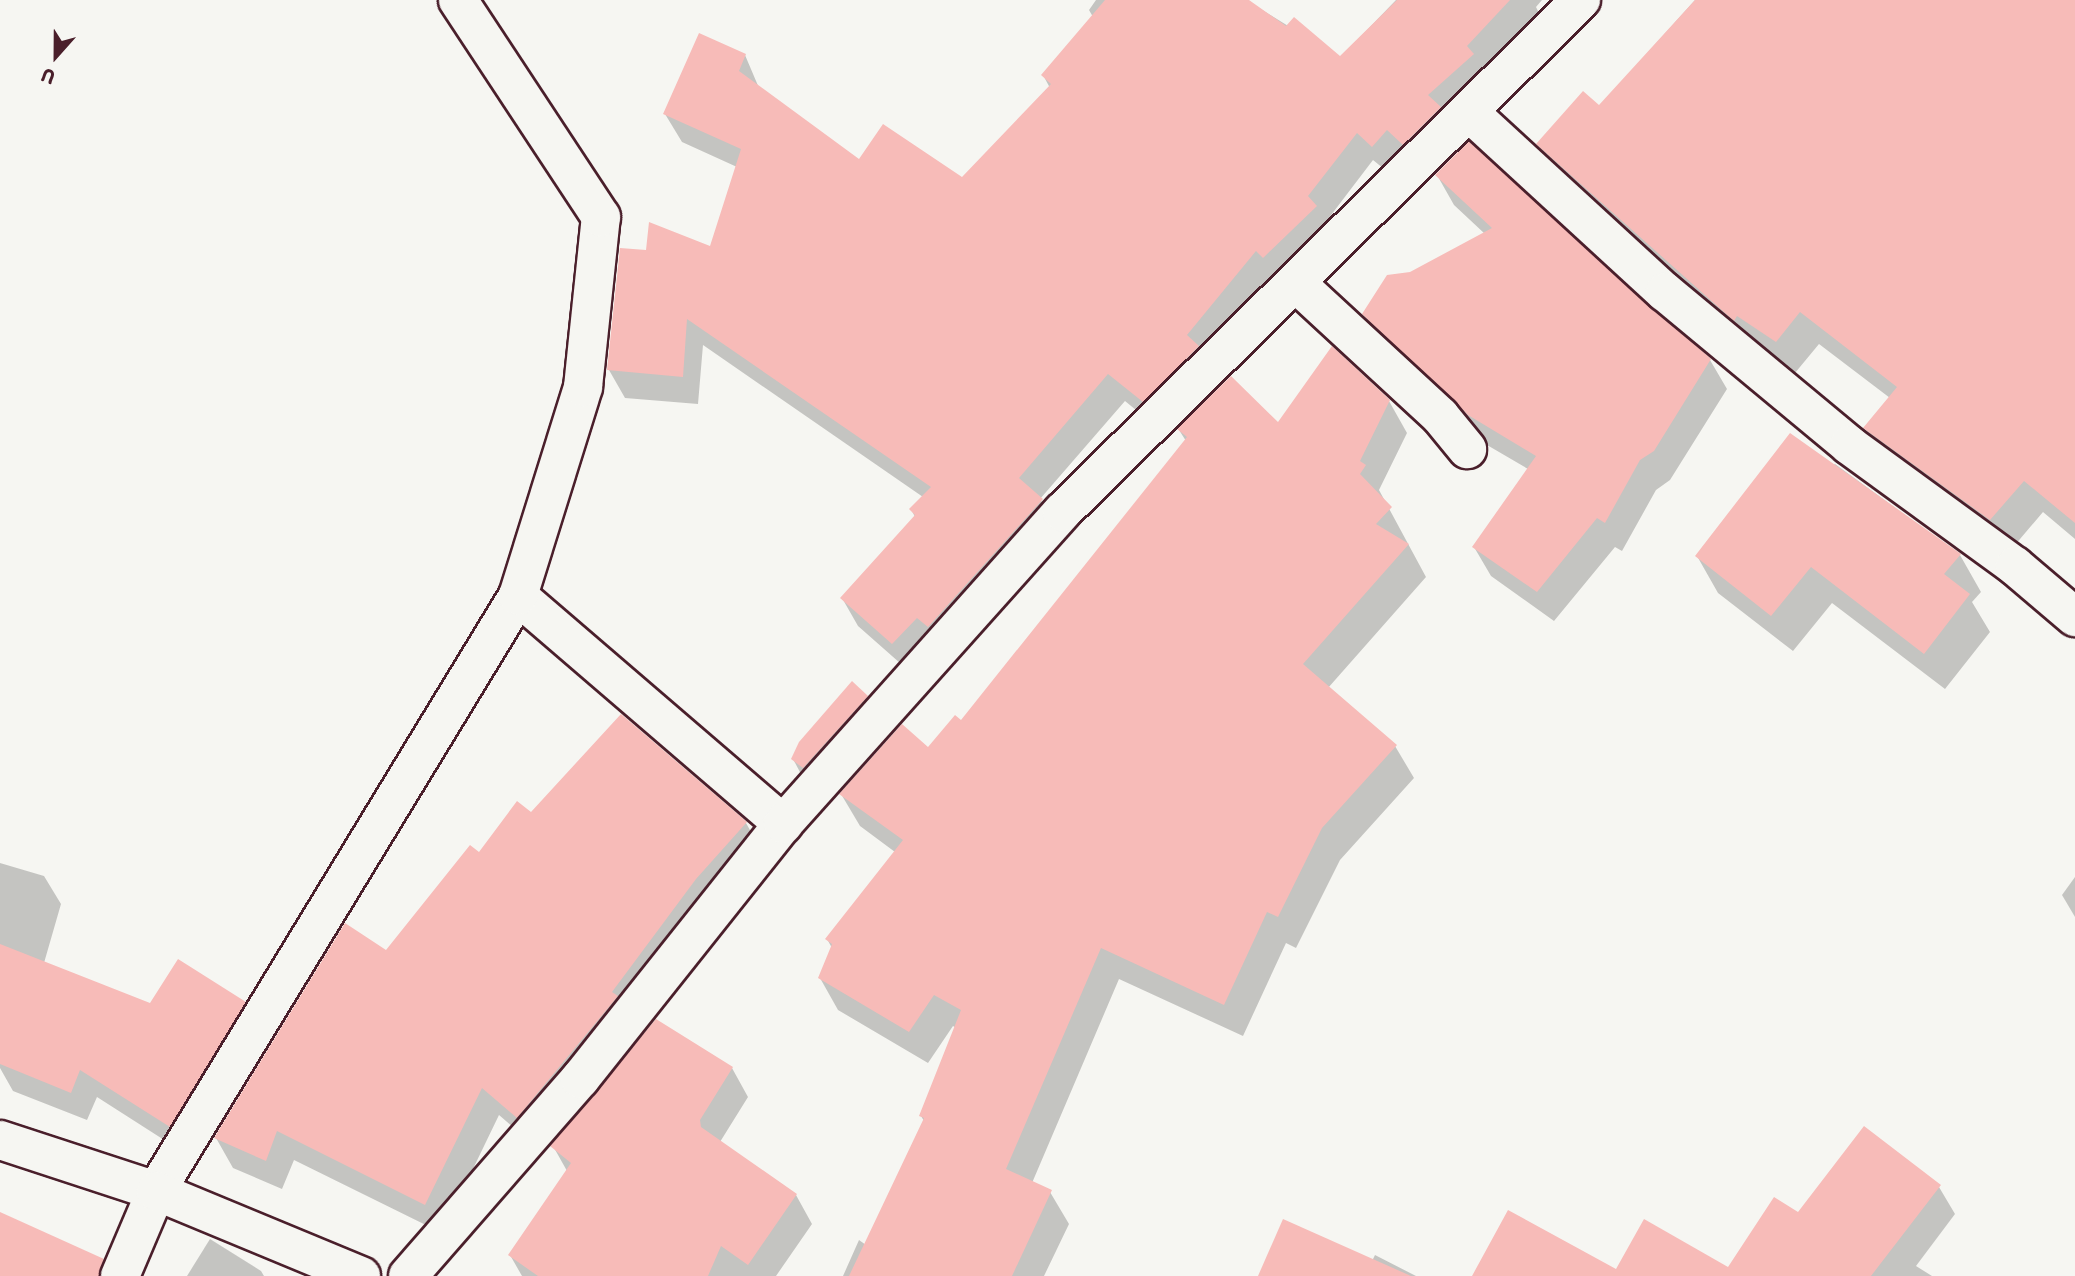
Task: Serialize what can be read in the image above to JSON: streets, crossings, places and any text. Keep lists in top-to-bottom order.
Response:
{
  "north": "bottom"
}
